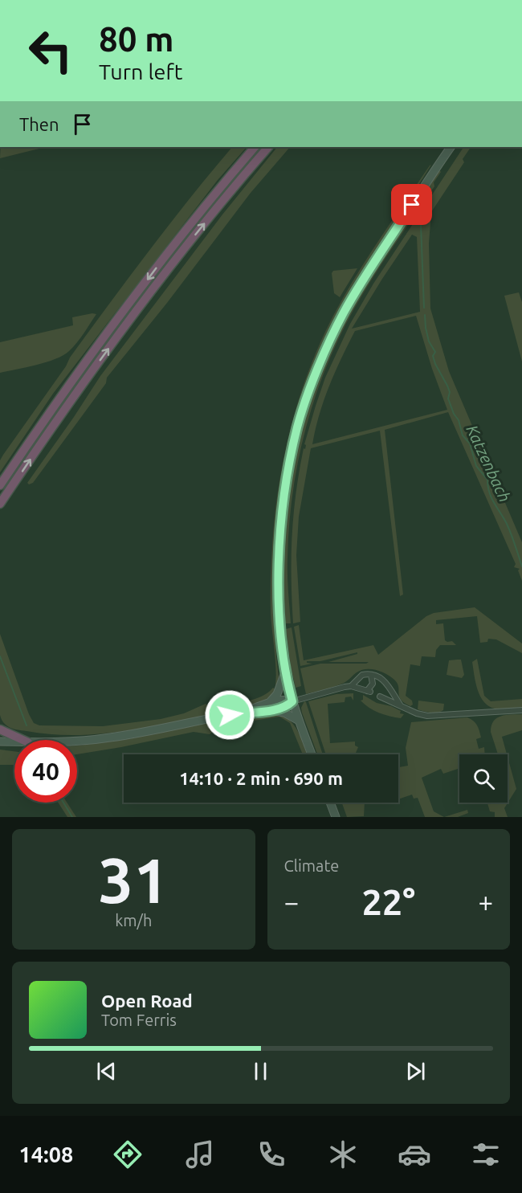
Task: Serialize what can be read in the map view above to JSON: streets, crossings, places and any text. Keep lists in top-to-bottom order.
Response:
{
  "water": ["Katzenbach"],
  "page": {
    "turn": ["80 m", "Turn left"],
    "then": "Then",
    "limit": "40",
    "trip": "14:10 · 2 min · 690 m",
    "tile": [
      ["31", "km/h"],
      "Climate"
    ],
    "heat": ["−", "22°", "+"],
    "song": ["Open Road", "Tom Ferris"],
    "tabs": "14:08"
  }
}
